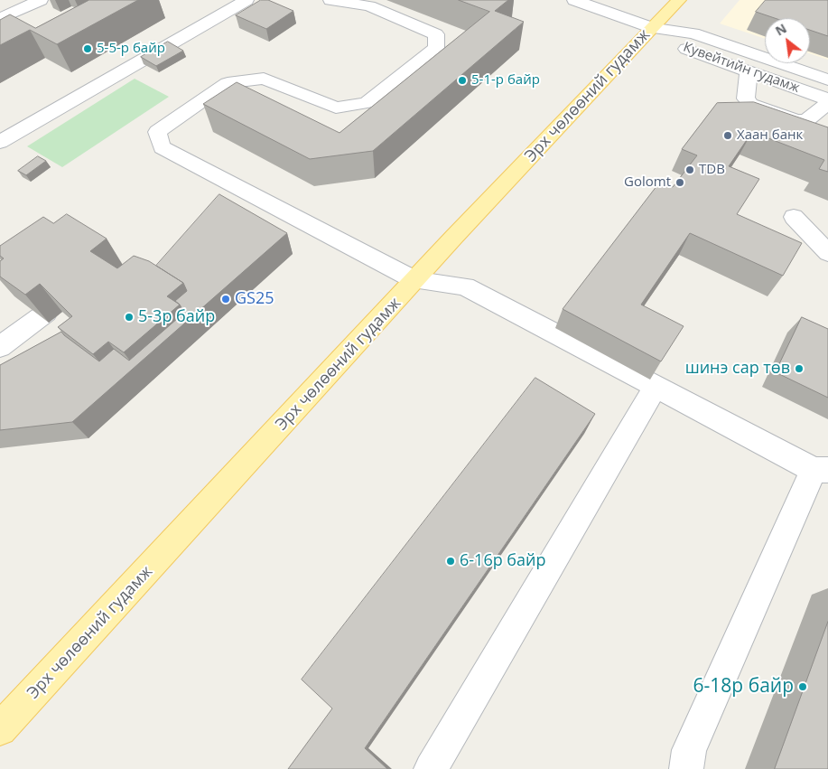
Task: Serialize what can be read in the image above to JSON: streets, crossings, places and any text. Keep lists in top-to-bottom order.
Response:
{
  "streets": {
    "main road": ["Эрх чөлөөний гудамж"],
    "street": ["Кувейтийн гудамж"]
  },
  "crossings": [
    ["Кувейтийн гудамж", "Эрх чөлөөний гудамж"]
  ],
  "places": [
    "5-5-р байр",
    "5-1-р байр",
    "Хаан банк",
    "TDB",
    "Golomt",
    "GS25",
    "5-3р байр",
    "шинэ сар төв",
    "6-16р байр",
    "6-18р байр"
  ],
  "north": "top left"
}
